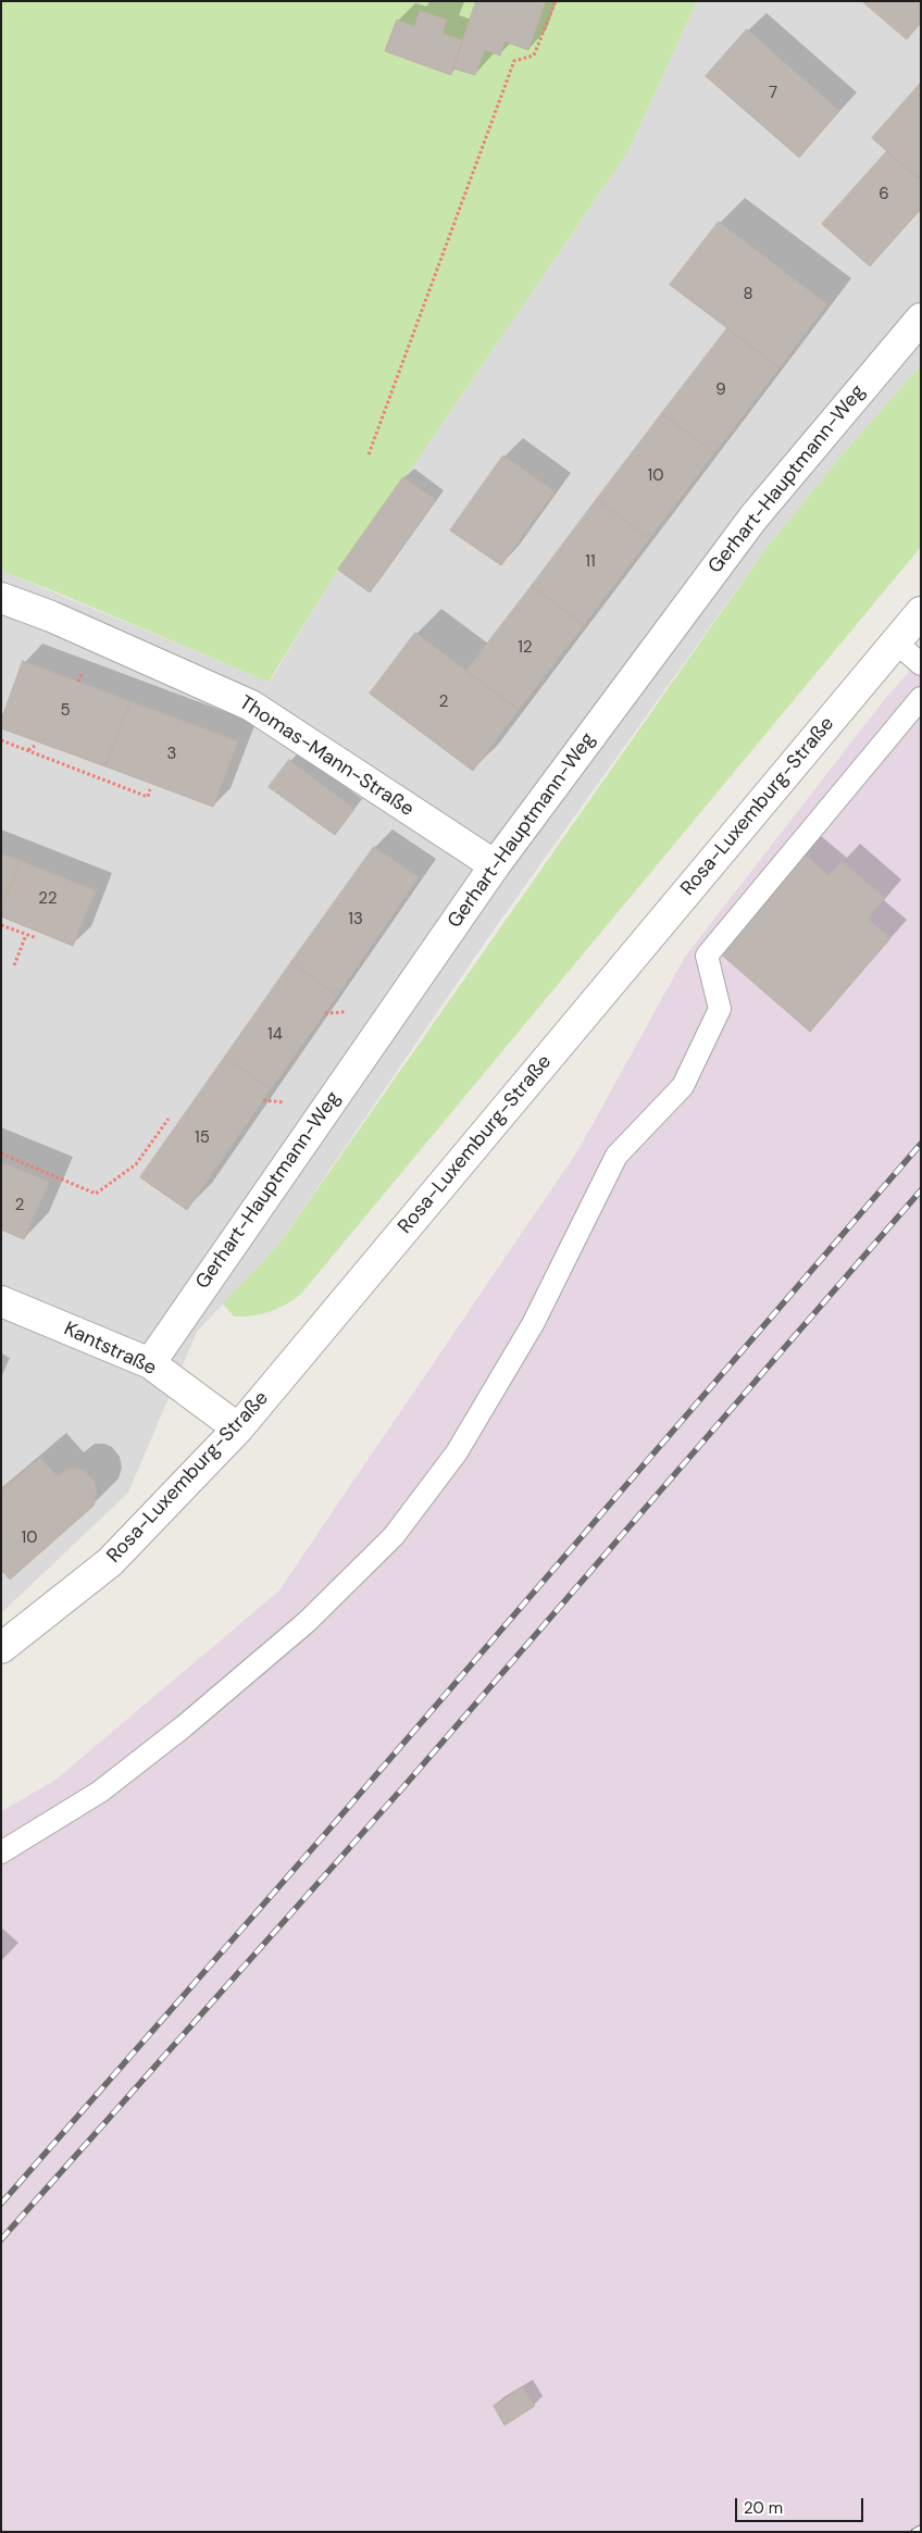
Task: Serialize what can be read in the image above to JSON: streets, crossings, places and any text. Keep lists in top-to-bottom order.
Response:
{
  "streets": {
    "street": [
      "Gerhart-Hauptmann-Weg",
      "Thomas-Mann-Straße",
      "Rosa-Luxemburg-Straße",
      "Kantstraße"
    ]
  },
  "crossings": [
    ["Gerhart-Hauptmann-Weg", "Thomas-Mann-Straße"],
    ["Gerhart-Hauptmann-Weg", "Kantstraße"],
    ["Rosa-Luxemburg-Straße", "Kantstraße"]
  ],
  "house_numbers": [
    "7",
    "6",
    "8",
    "9",
    "10",
    "11",
    "12",
    "2",
    "5",
    "3",
    "22",
    "13",
    "14",
    "15",
    "2",
    "10"
  ],
  "scale_bar": "20 m"
}
